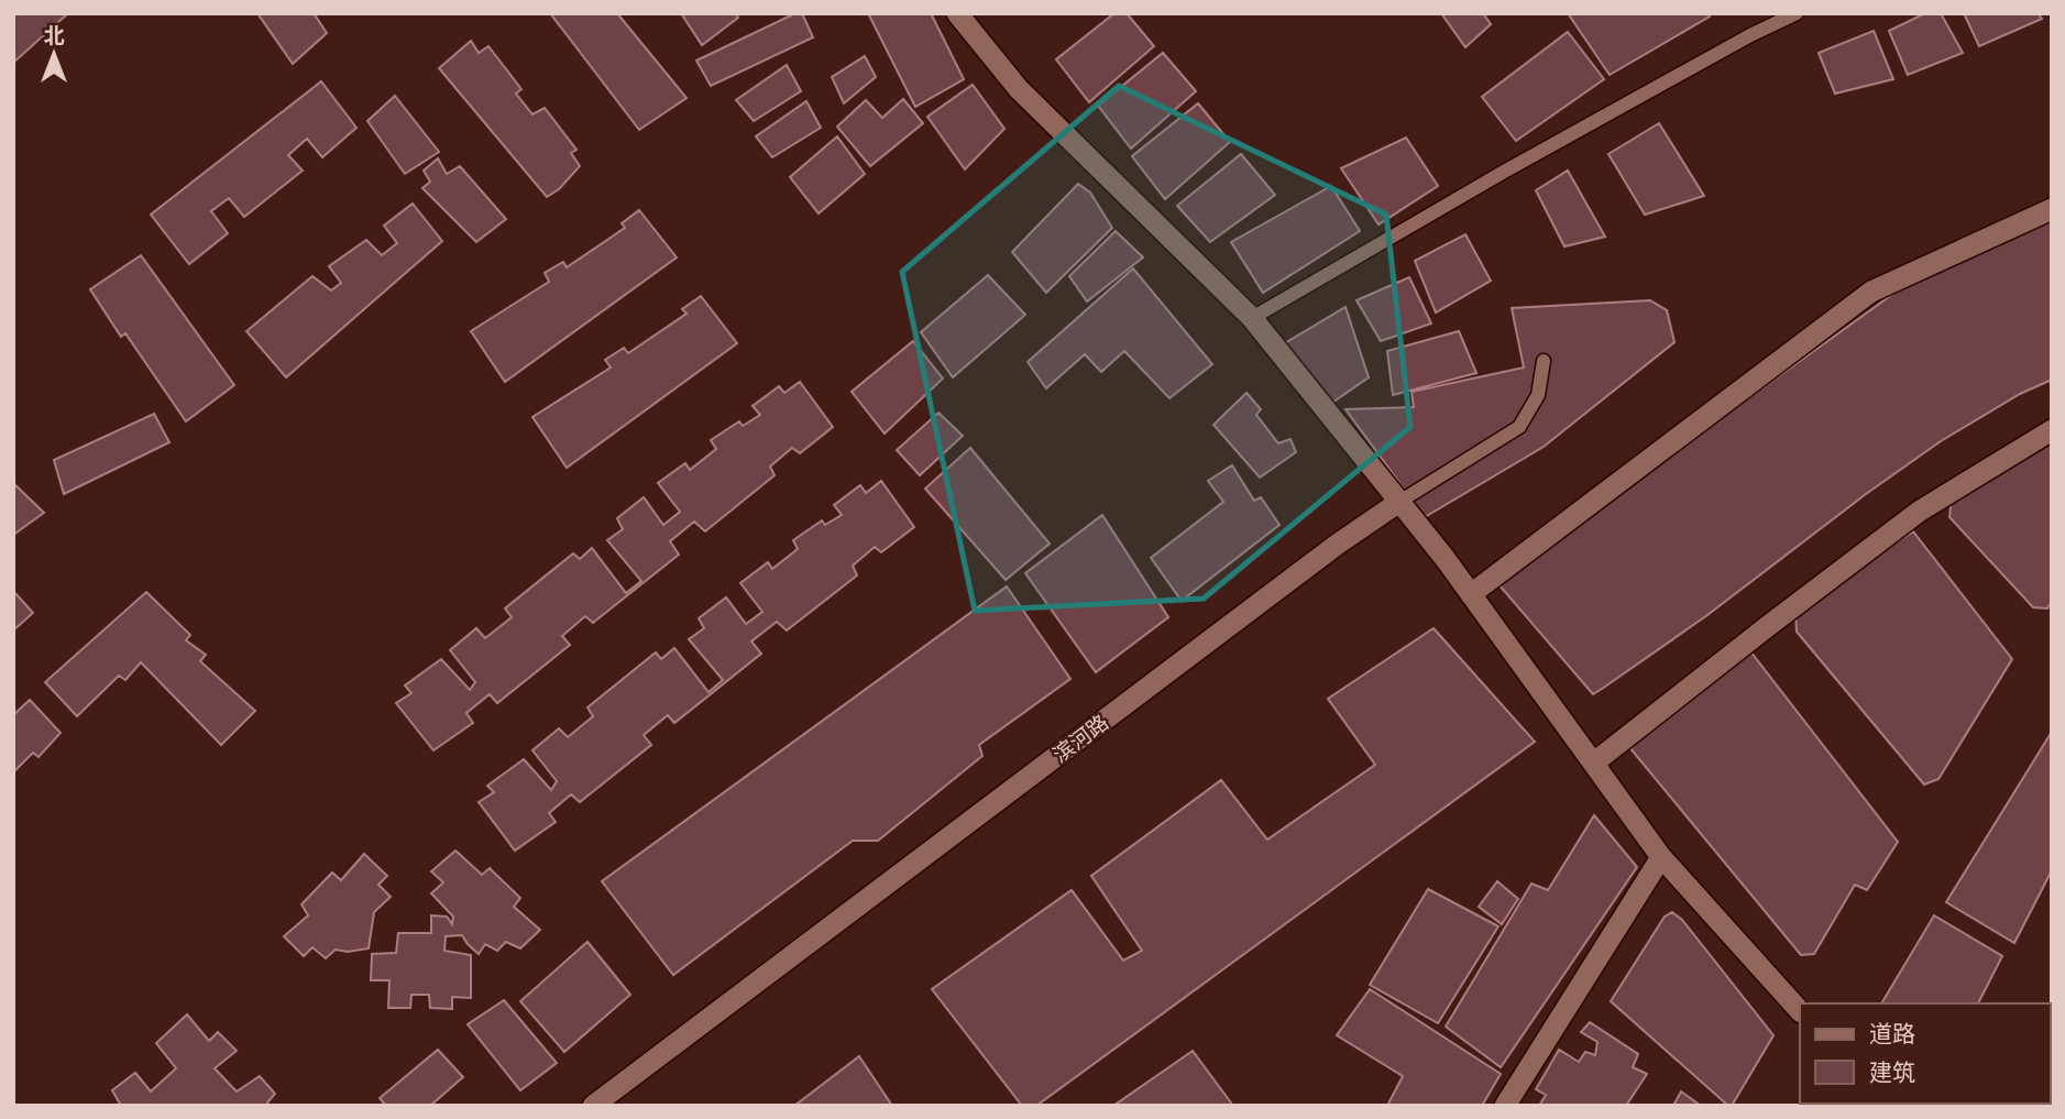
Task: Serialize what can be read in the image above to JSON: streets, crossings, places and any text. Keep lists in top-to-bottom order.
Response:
{
  "streets": {
    "street": ["滨河路"]
  },
  "legend": ["道路", "建筑"],
  "north": "top"
}
